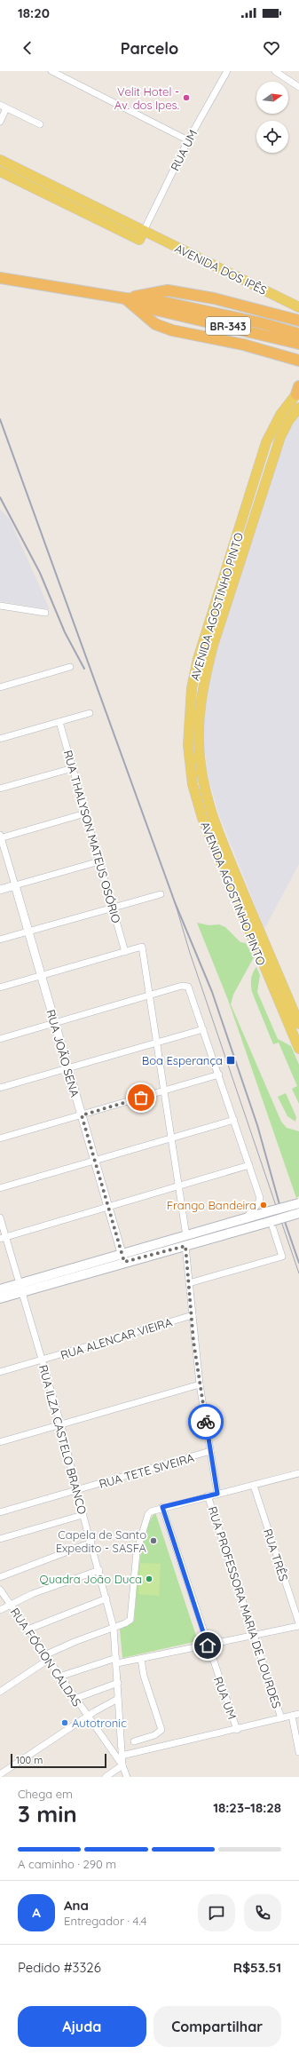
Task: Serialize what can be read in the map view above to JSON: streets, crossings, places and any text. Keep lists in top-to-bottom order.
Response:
{
  "streets": {
    "highway": ["BR-343"],
    "main road": ["AVENIDA DOS IPÊS", "AVENIDA AGOSTINHO PINTO"],
    "street": [
      "RUA UM",
      "RUA THALYSON MATEUS OSÓRIO",
      "RUA JOÃO SENA",
      "RUA ALENCAR VIEIRA",
      "RUA ILZA CASTELO BRANCO",
      "RUA TETE SIVEIRA",
      "RUA TRÊS",
      "RUA PROFESSORA MARIA DE LOURDES",
      "RUA FÓCION CALDAS"
    ]
  },
  "crossings": [
    ["RUA UM", "AVENIDA DOS IPÊS"],
    ["RUA ALENCAR VIEIRA", "RUA ILZA CASTELO BRANCO"],
    ["RUA ILZA CASTELO BRANCO", "RUA TETE SIVEIRA"],
    ["RUA ILZA CASTELO BRANCO", "RUA FÓCION CALDAS"]
  ],
  "places": {
    "other": [
      "Velit Hotel - Av. dos Ipes.",
      "Frango Bandeira",
      "Capela de Santo Expedito - SASFA",
      "Quadra João Duca",
      "Autotronic"
    ],
    "transit": ["Boa Esperança"]
  },
  "scale_bar": "100 m",
  "north": "right",
  "page": {
    "status": "18:20",
    "header": "Parcelo",
    "scale": "100 m",
    "heading": ["3 min", "Chega em", "18:23–18:28"],
    "panel": [
      "Ana",
      "Entregador · 4.4",
      "Pedido #3326",
      "R$53.51"
    ],
    "bar": "A caminho · 290 m",
    "round": "A",
    "buttons": ["Ajuda", "Compartilhar"]
  }
}
